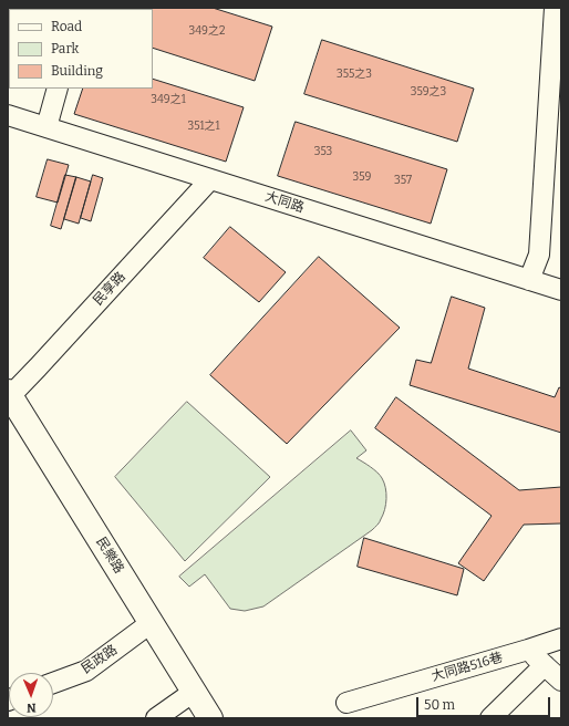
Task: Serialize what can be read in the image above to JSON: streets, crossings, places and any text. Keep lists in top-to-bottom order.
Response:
{
  "streets": {
    "main road": ["民樂路"],
    "street": [
      "大同路",
      "民享路",
      "民政路",
      "大同路516巷"
    ]
  },
  "crossings": [
    ["大同路", "民享路"],
    ["民享路", "民樂路"],
    ["民樂路", "民政路"]
  ],
  "house_numbers": [
    "349之2",
    "355之3",
    "359之3",
    "349之1",
    "351之1",
    "353",
    "359",
    "357"
  ],
  "legend": ["Road", "Park", "Building"],
  "scale_bar": "50 m",
  "north": "bottom"
}
